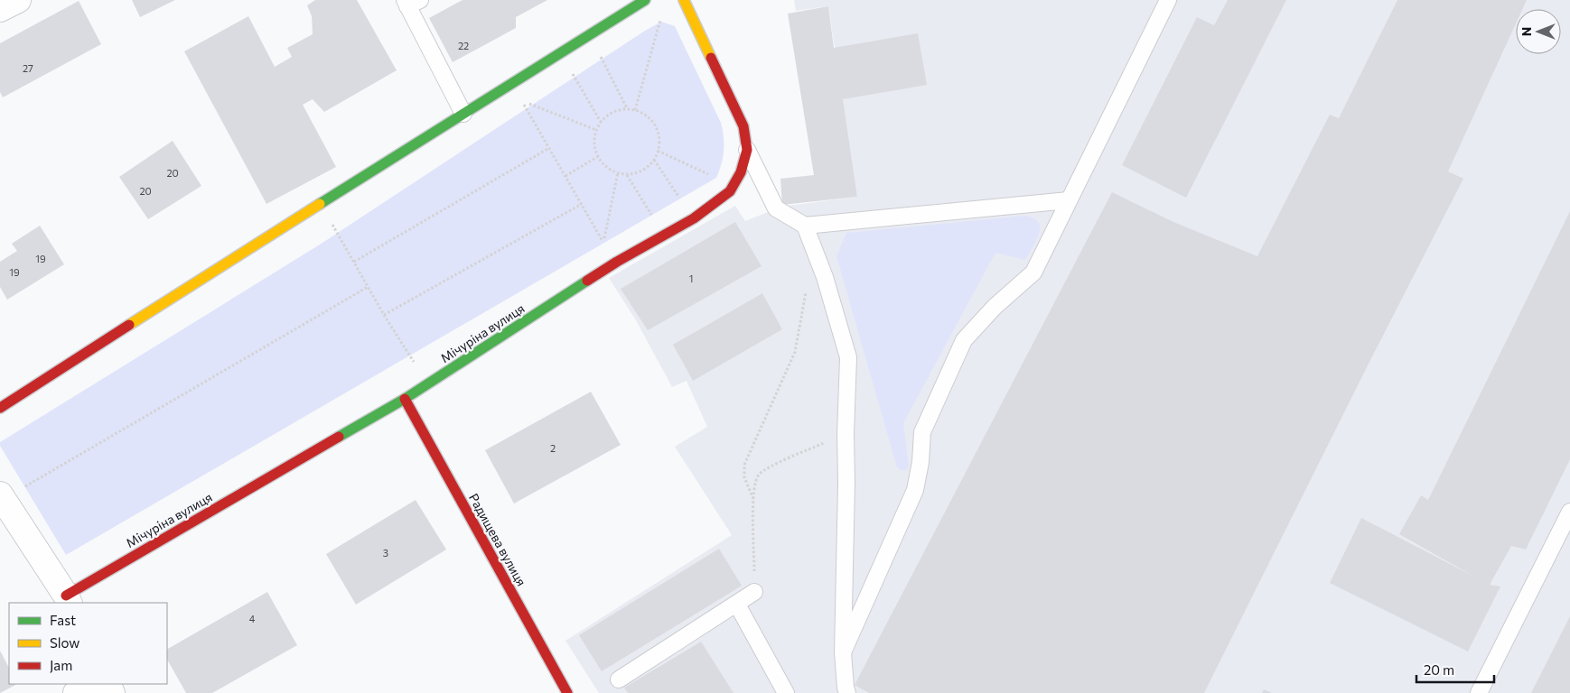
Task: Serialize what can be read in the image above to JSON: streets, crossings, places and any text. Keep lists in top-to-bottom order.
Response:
{
  "streets": {
    "street": ["Мічуріна вулиця", "Радищева вулиця"]
  },
  "crossings": [
    ["Мічуріна вулиця", "Радищева вулиця"]
  ],
  "house_numbers": [
    "22",
    "27",
    "20",
    "20",
    "19",
    "19",
    "1",
    "2",
    "3",
    "4"
  ],
  "legend": ["Fast", "Slow", "Jam"],
  "scale_bar": "20 m",
  "north": "left"
}
